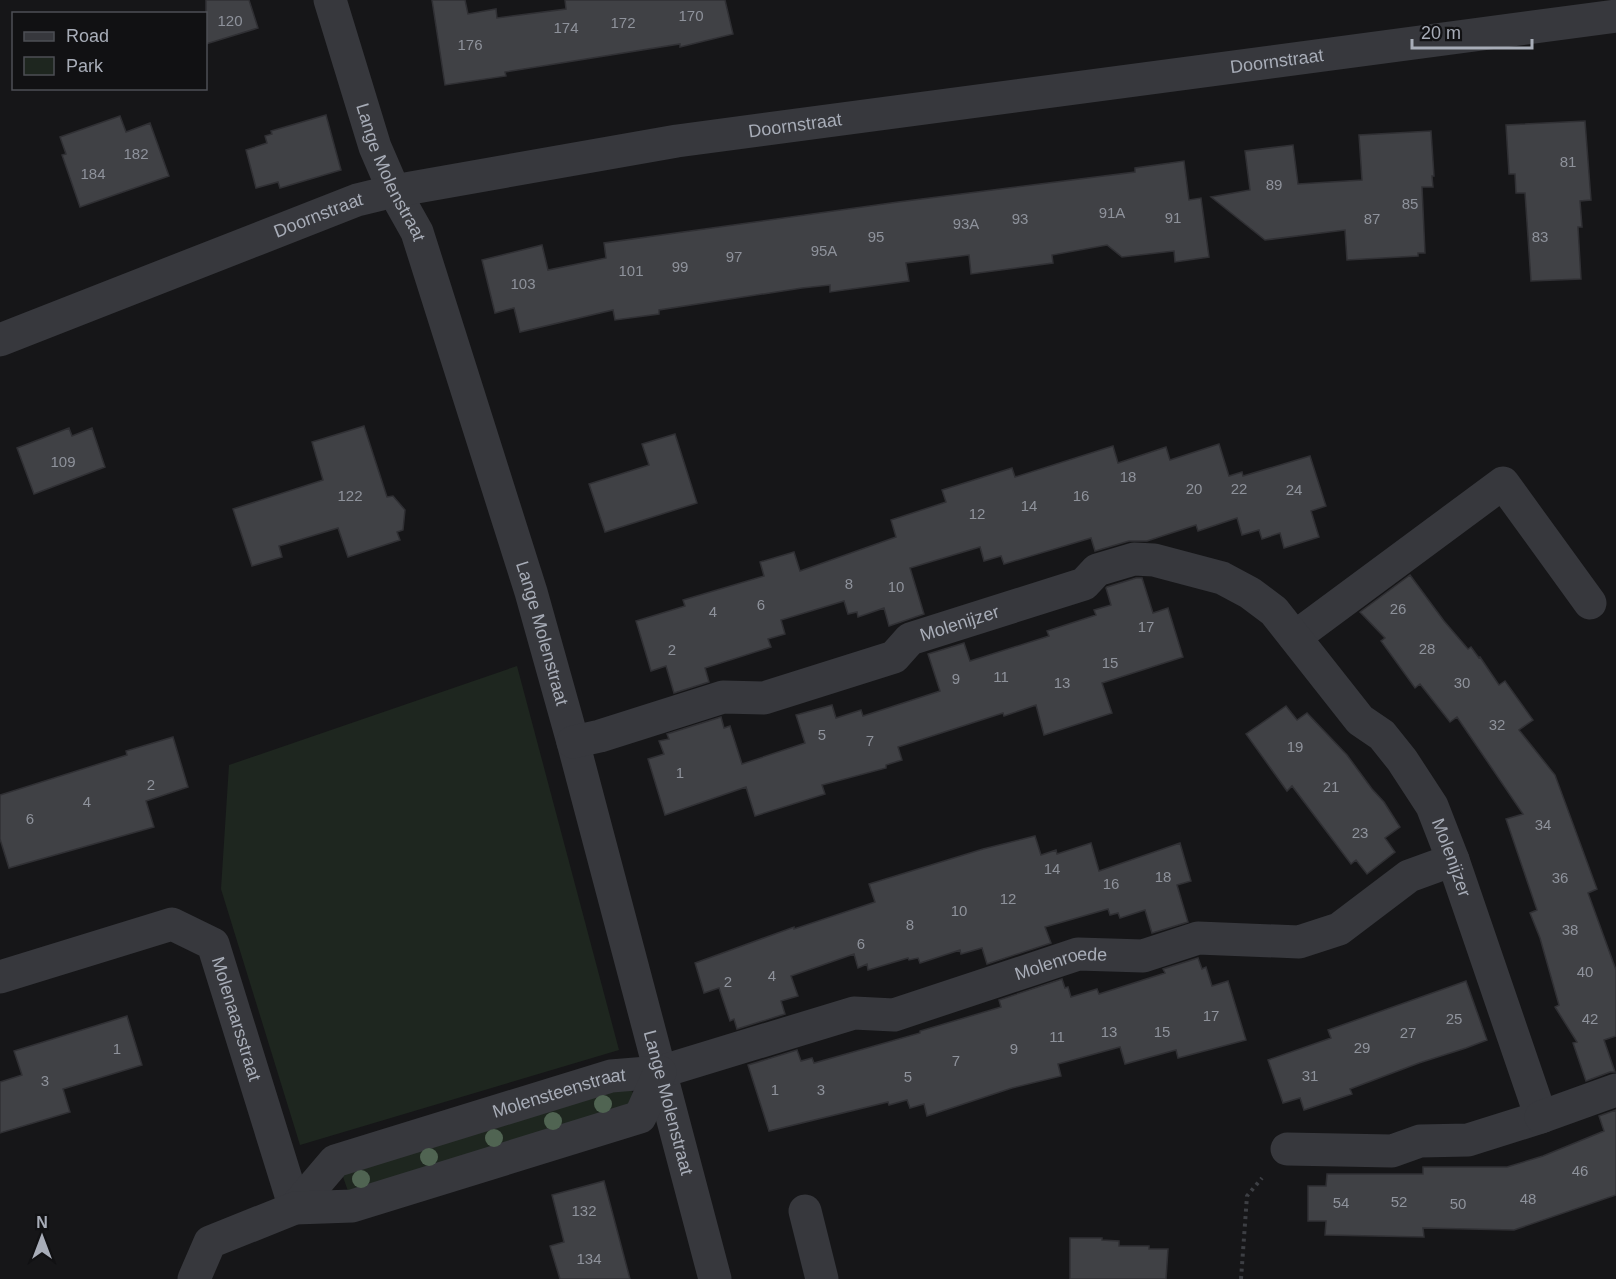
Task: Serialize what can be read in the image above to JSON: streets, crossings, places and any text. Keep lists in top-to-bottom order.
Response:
{
  "streets": {
    "street": [
      "Doornstraat",
      "Lange Molenstraat",
      "Molenijzer",
      "Molenroede",
      "Molenaarsstraat",
      "Molensteenstraat"
    ]
  },
  "crossings": [
    ["Doornstraat", "Lange Molenstraat"],
    ["Lange Molenstraat", "Molenijzer"],
    ["Lange Molenstraat", "Molenroede"],
    ["Lange Molenstraat", "Molensteenstraat"],
    ["Molenijzer", "Molenroede"],
    ["Molenroede", "Molensteenstraat"],
    ["Molenaarsstraat", "Molensteenstraat"]
  ],
  "house_numbers": [
    "170",
    "120",
    "172",
    "174",
    "176",
    "182",
    "81",
    "184",
    "89",
    "85",
    "91A",
    "91",
    "93",
    "87",
    "93A",
    "95",
    "83",
    "95A",
    "97",
    "99",
    "101",
    "103",
    "109",
    "18",
    "20",
    "22",
    "24",
    "122",
    "16",
    "14",
    "12",
    "8",
    "10",
    "6",
    "26",
    "4",
    "17",
    "28",
    "2",
    "15",
    "11",
    "9",
    "13",
    "30",
    "32",
    "5",
    "7",
    "19",
    "1",
    "2",
    "21",
    "4",
    "6",
    "34",
    "23",
    "14",
    "18",
    "36",
    "16",
    "12",
    "10",
    "8",
    "38",
    "6",
    "40",
    "4",
    "2",
    "17",
    "25",
    "42",
    "13",
    "15",
    "27",
    "11",
    "29",
    "1",
    "9",
    "7",
    "31",
    "5",
    "3",
    "1",
    "3",
    "46",
    "48",
    "52",
    "54",
    "50",
    "132",
    "134"
  ],
  "legend": ["Road", "Park"],
  "scale_bar": "20 m",
  "north": "top"
}
